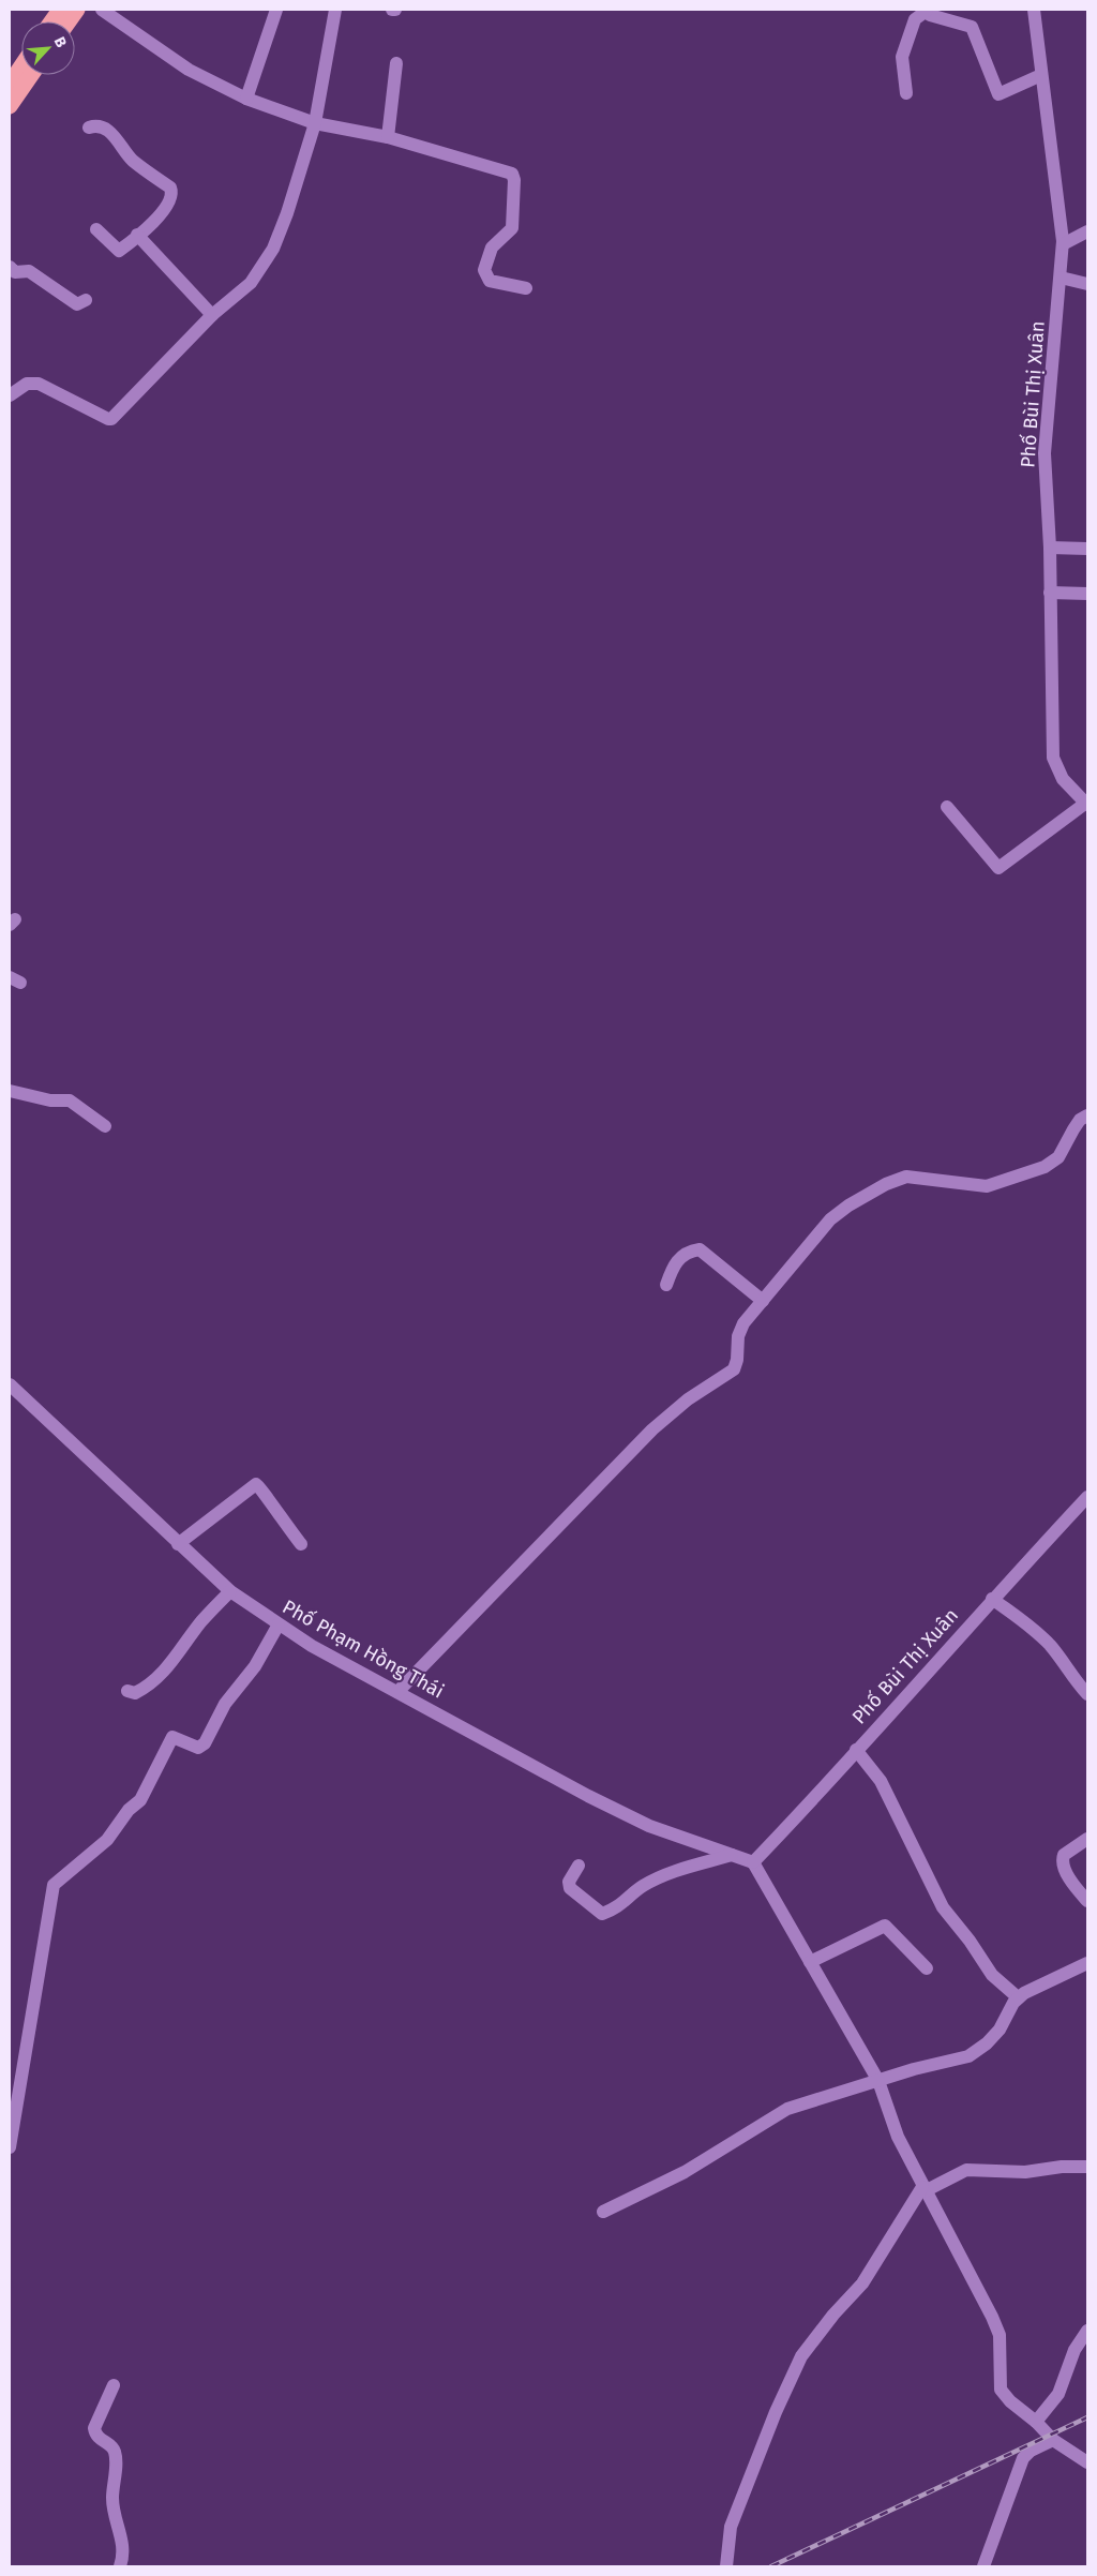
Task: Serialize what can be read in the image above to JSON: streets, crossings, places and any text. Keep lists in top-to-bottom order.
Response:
{
  "streets": {
    "street": ["Phố Bùi Thị Xuân", "Phố Phạm Hồng Thái"]
  },
  "crossings": [
    ["Phố Bùi Thị Xuân", "Phố Phạm Hồng Thái"]
  ],
  "north": "top right"
}
